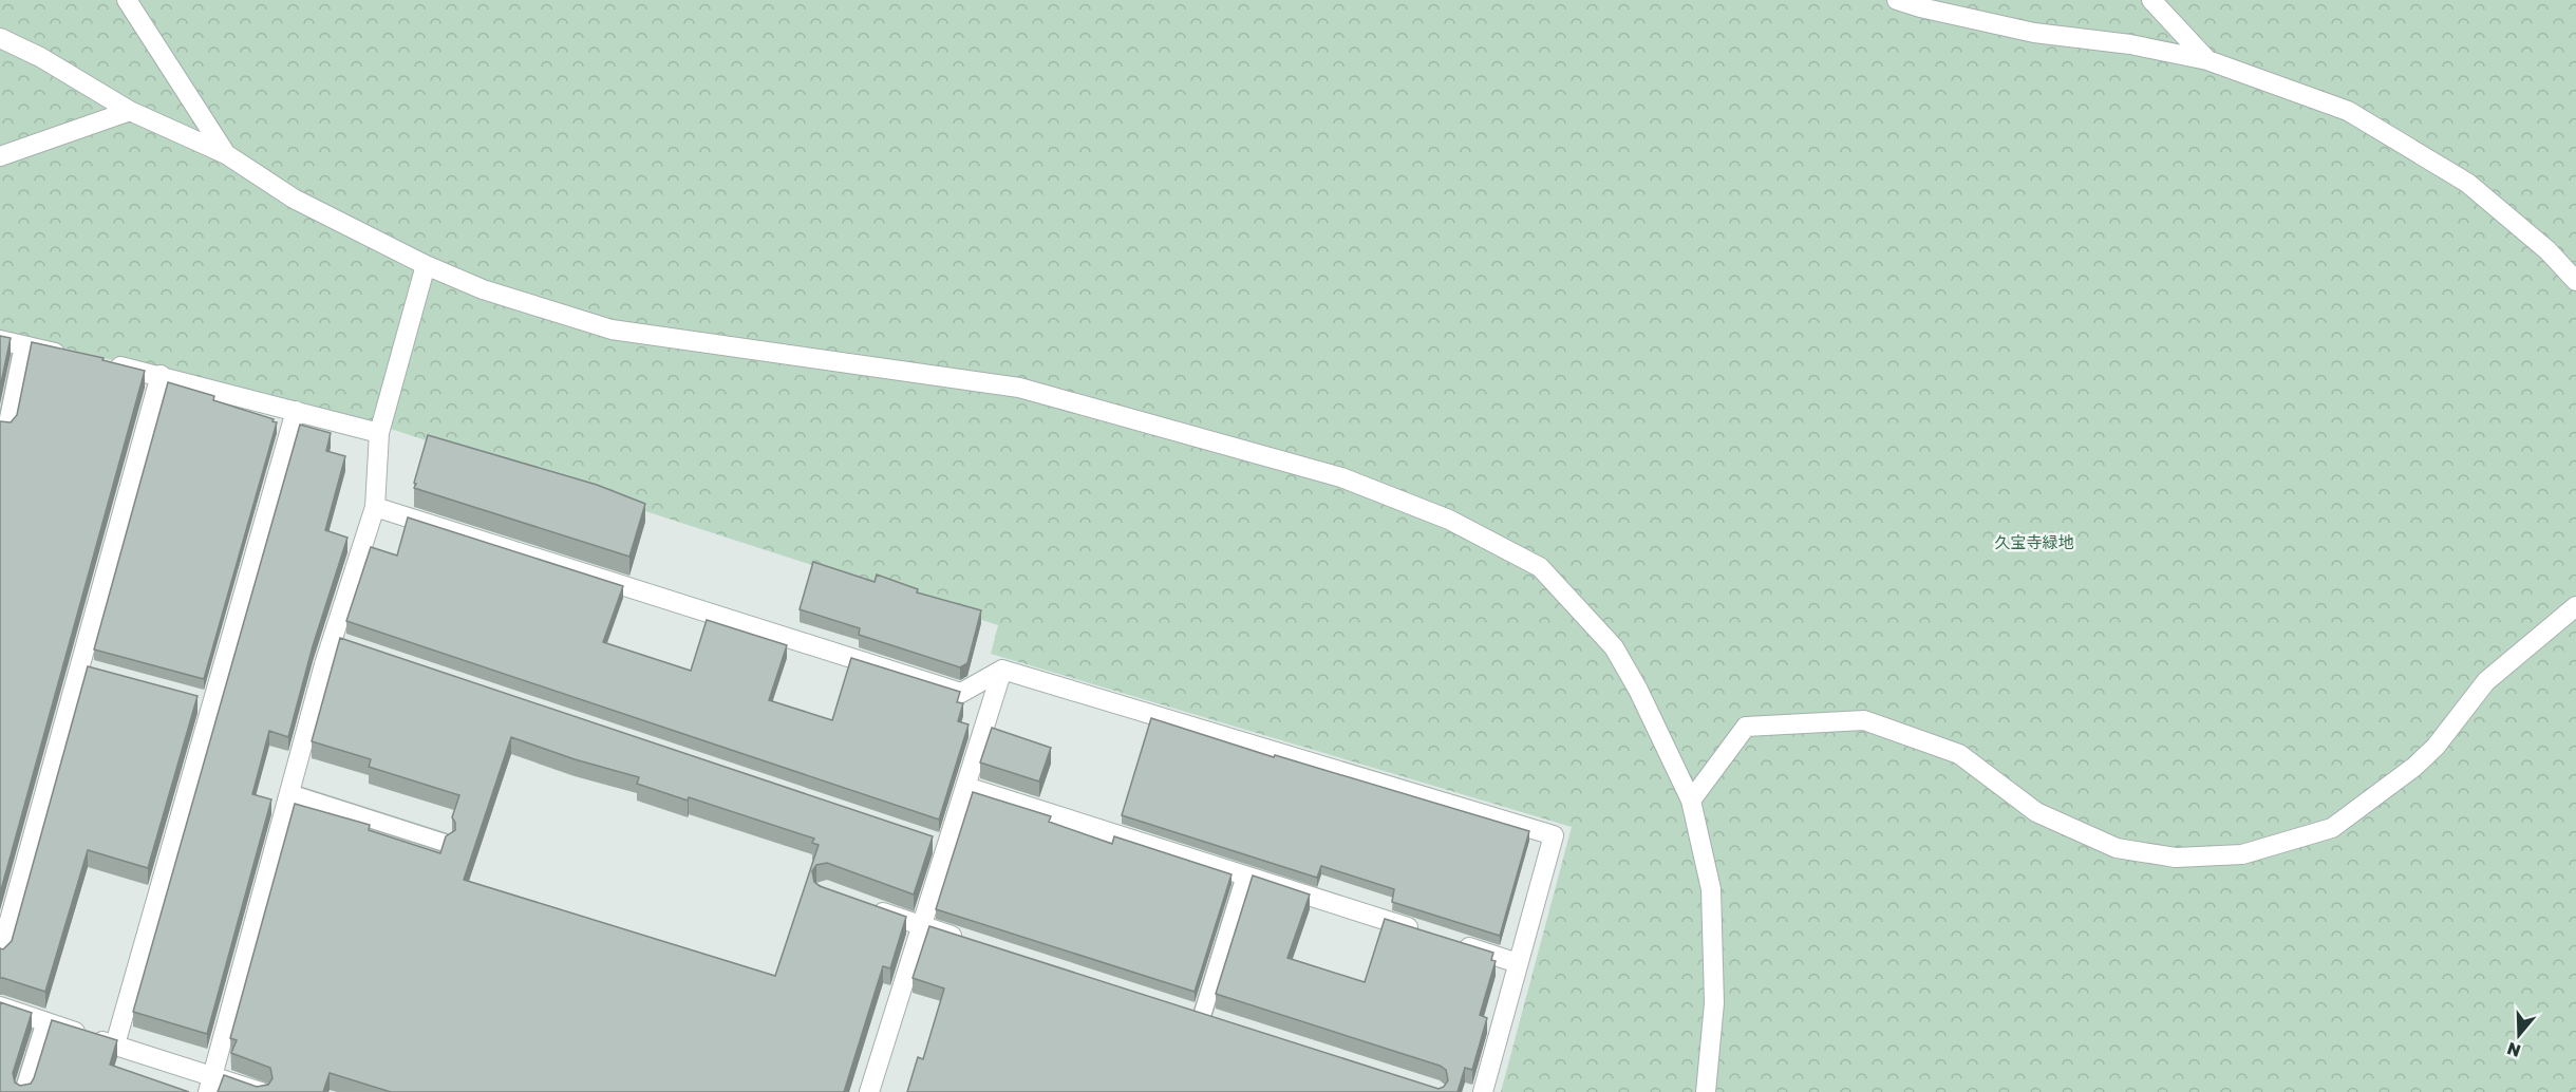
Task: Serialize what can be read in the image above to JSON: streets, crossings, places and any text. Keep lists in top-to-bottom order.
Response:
{
  "parks": ["久宝寺緑地"],
  "north": "bottom"
}
